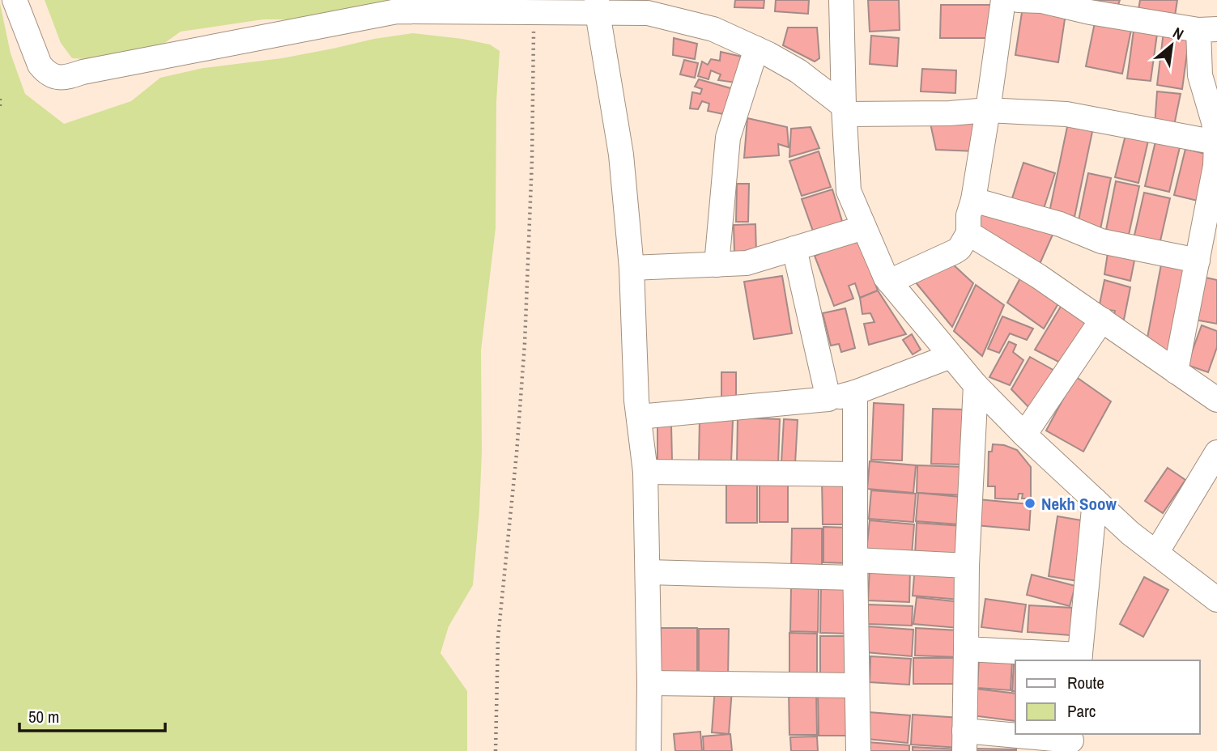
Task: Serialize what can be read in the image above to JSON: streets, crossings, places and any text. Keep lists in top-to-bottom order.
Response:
{
  "places": ["Nekh Soow"],
  "legend": ["Route", "Parc"],
  "scale_bar": "50 m",
  "north": "top right"
}
